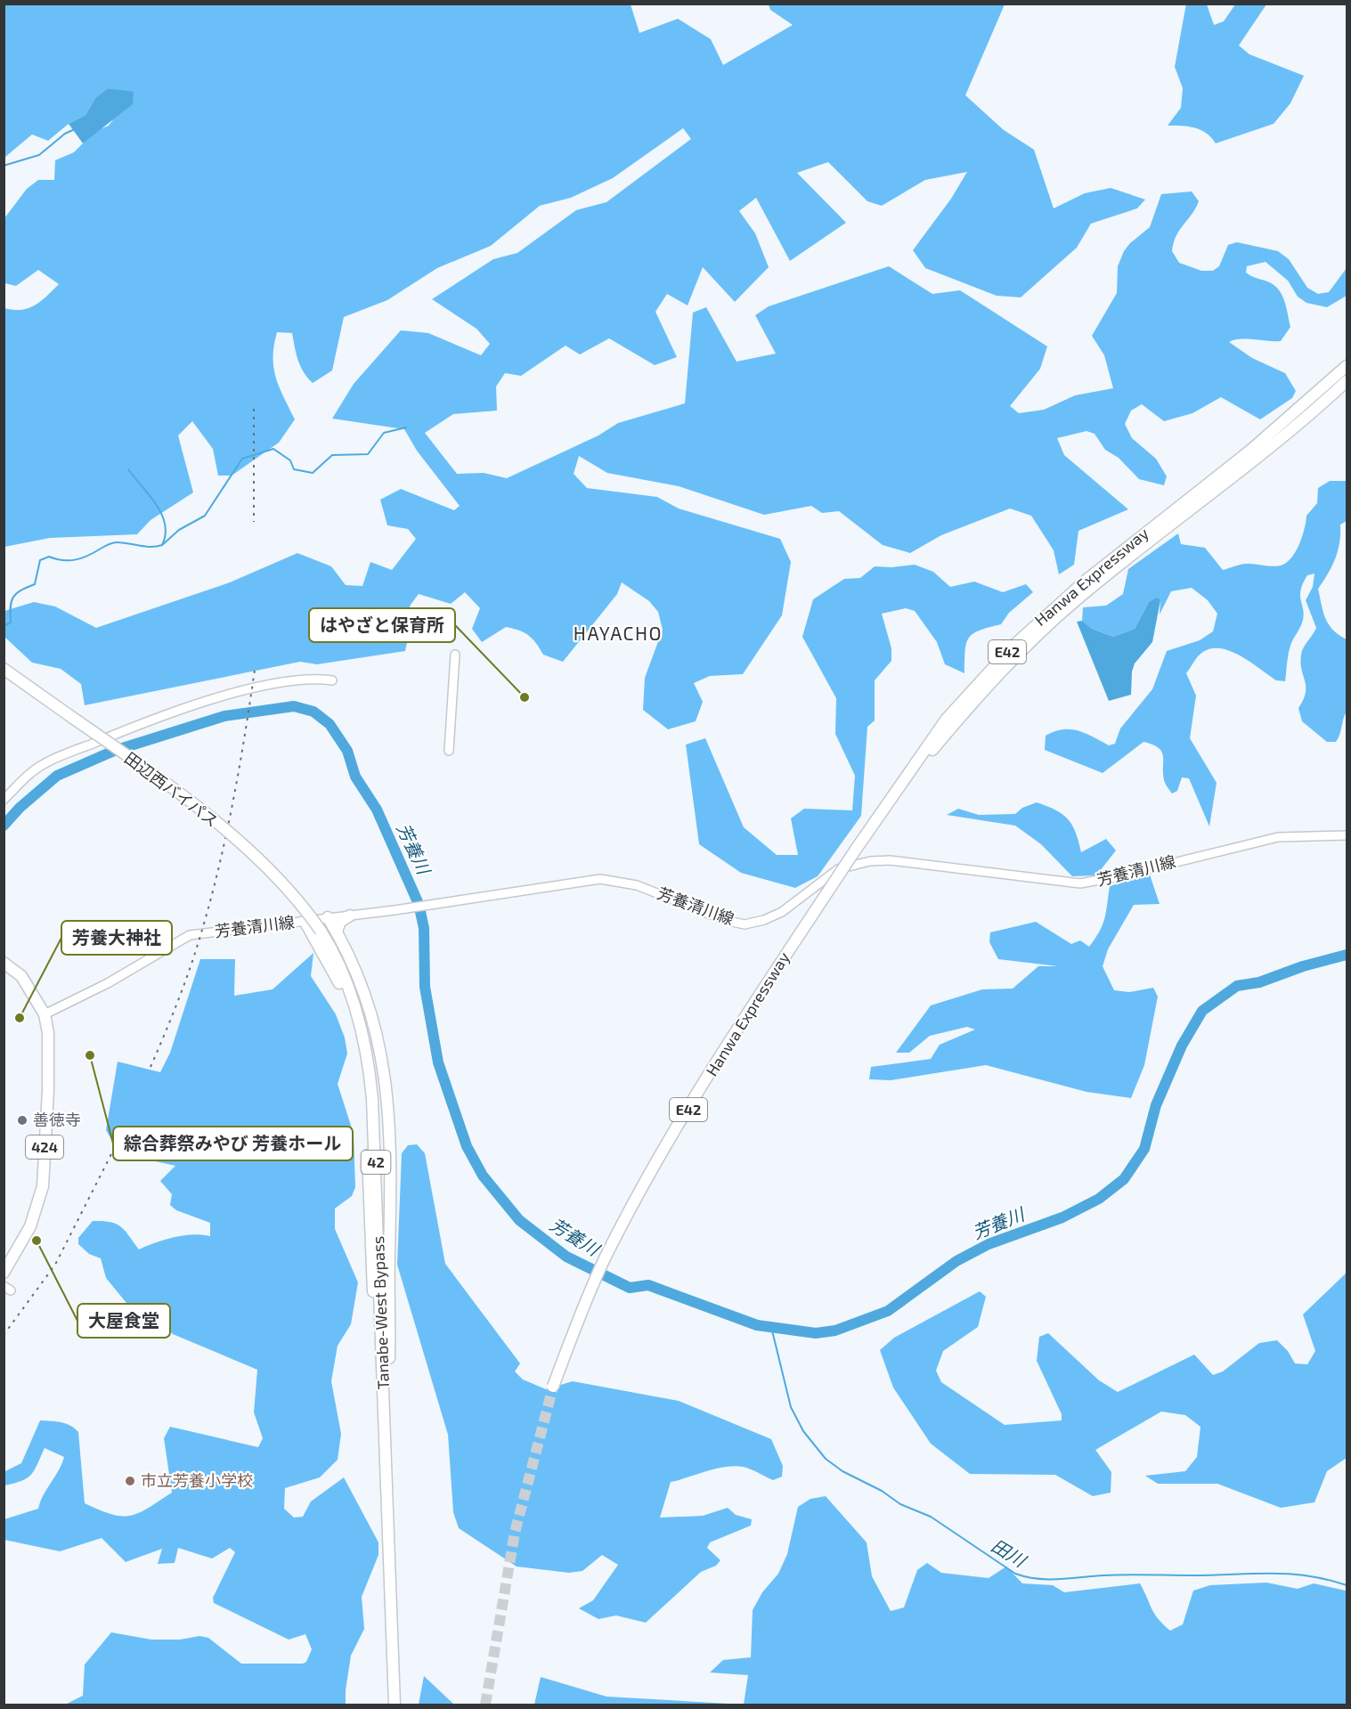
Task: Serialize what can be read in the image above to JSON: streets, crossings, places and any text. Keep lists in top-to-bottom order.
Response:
{
  "streets": {
    "highway": [
      "Hanwa Expressway",
      "E42",
      "田辺西バイパス",
      "424",
      "42",
      "Tanabe-West Bypass"
    ],
    "main road": ["芳養清川線"]
  },
  "crossings": [
    ["田辺西バイパス", "Tanabe-West Bypass"],
    ["芳養清川線", "424"]
  ],
  "districts": ["HAYACHO"],
  "water": ["芳養川", "田川"],
  "places": [
    "はやざと保育所",
    "芳養大神社",
    "綜合葬祭みやび 芳養ホール",
    "善徳寺",
    "大屋食堂",
    "市立芳養小学校"
  ]
}
